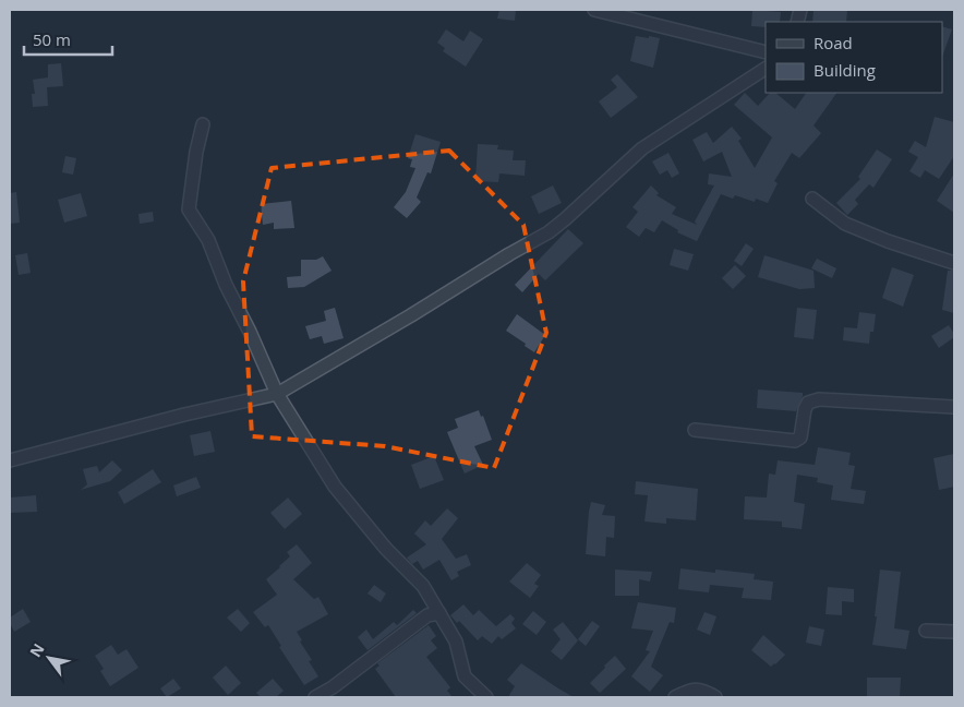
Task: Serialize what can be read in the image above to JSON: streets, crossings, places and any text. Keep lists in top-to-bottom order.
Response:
{
  "legend": ["Road", "Building"],
  "scale_bar": "50 m",
  "north": "top left"
}
